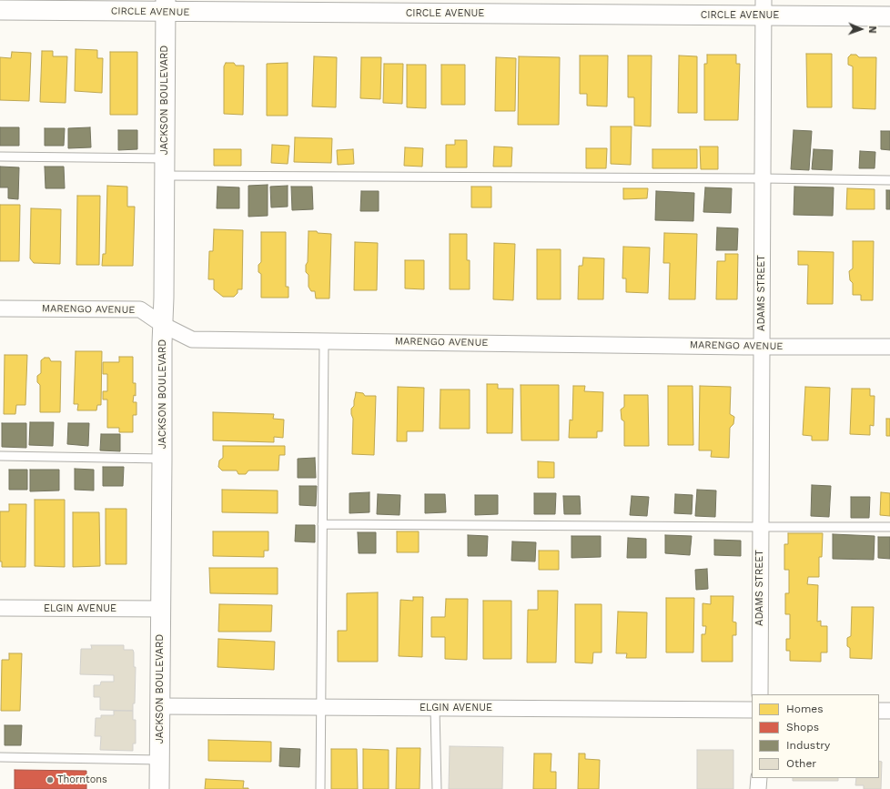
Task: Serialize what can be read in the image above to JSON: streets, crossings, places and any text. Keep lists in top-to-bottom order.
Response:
{
  "streets": {
    "street": [
      "CIRCLE AVENUE",
      "JACKSON BOULEVARD",
      "ADAMS STREET",
      "MARENGO AVENUE",
      "ELGIN AVENUE"
    ]
  },
  "crossings": [
    ["CIRCLE AVENUE", "JACKSON BOULEVARD"],
    ["CIRCLE AVENUE", "ADAMS STREET"],
    ["JACKSON BOULEVARD", "MARENGO AVENUE"],
    ["JACKSON BOULEVARD", "ELGIN AVENUE"],
    ["ADAMS STREET", "MARENGO AVENUE"]
  ],
  "places": ["Thorntons"],
  "legend": [
    "Homes",
    "Shops",
    "Industry",
    "Other"
  ],
  "north": "right"
}
